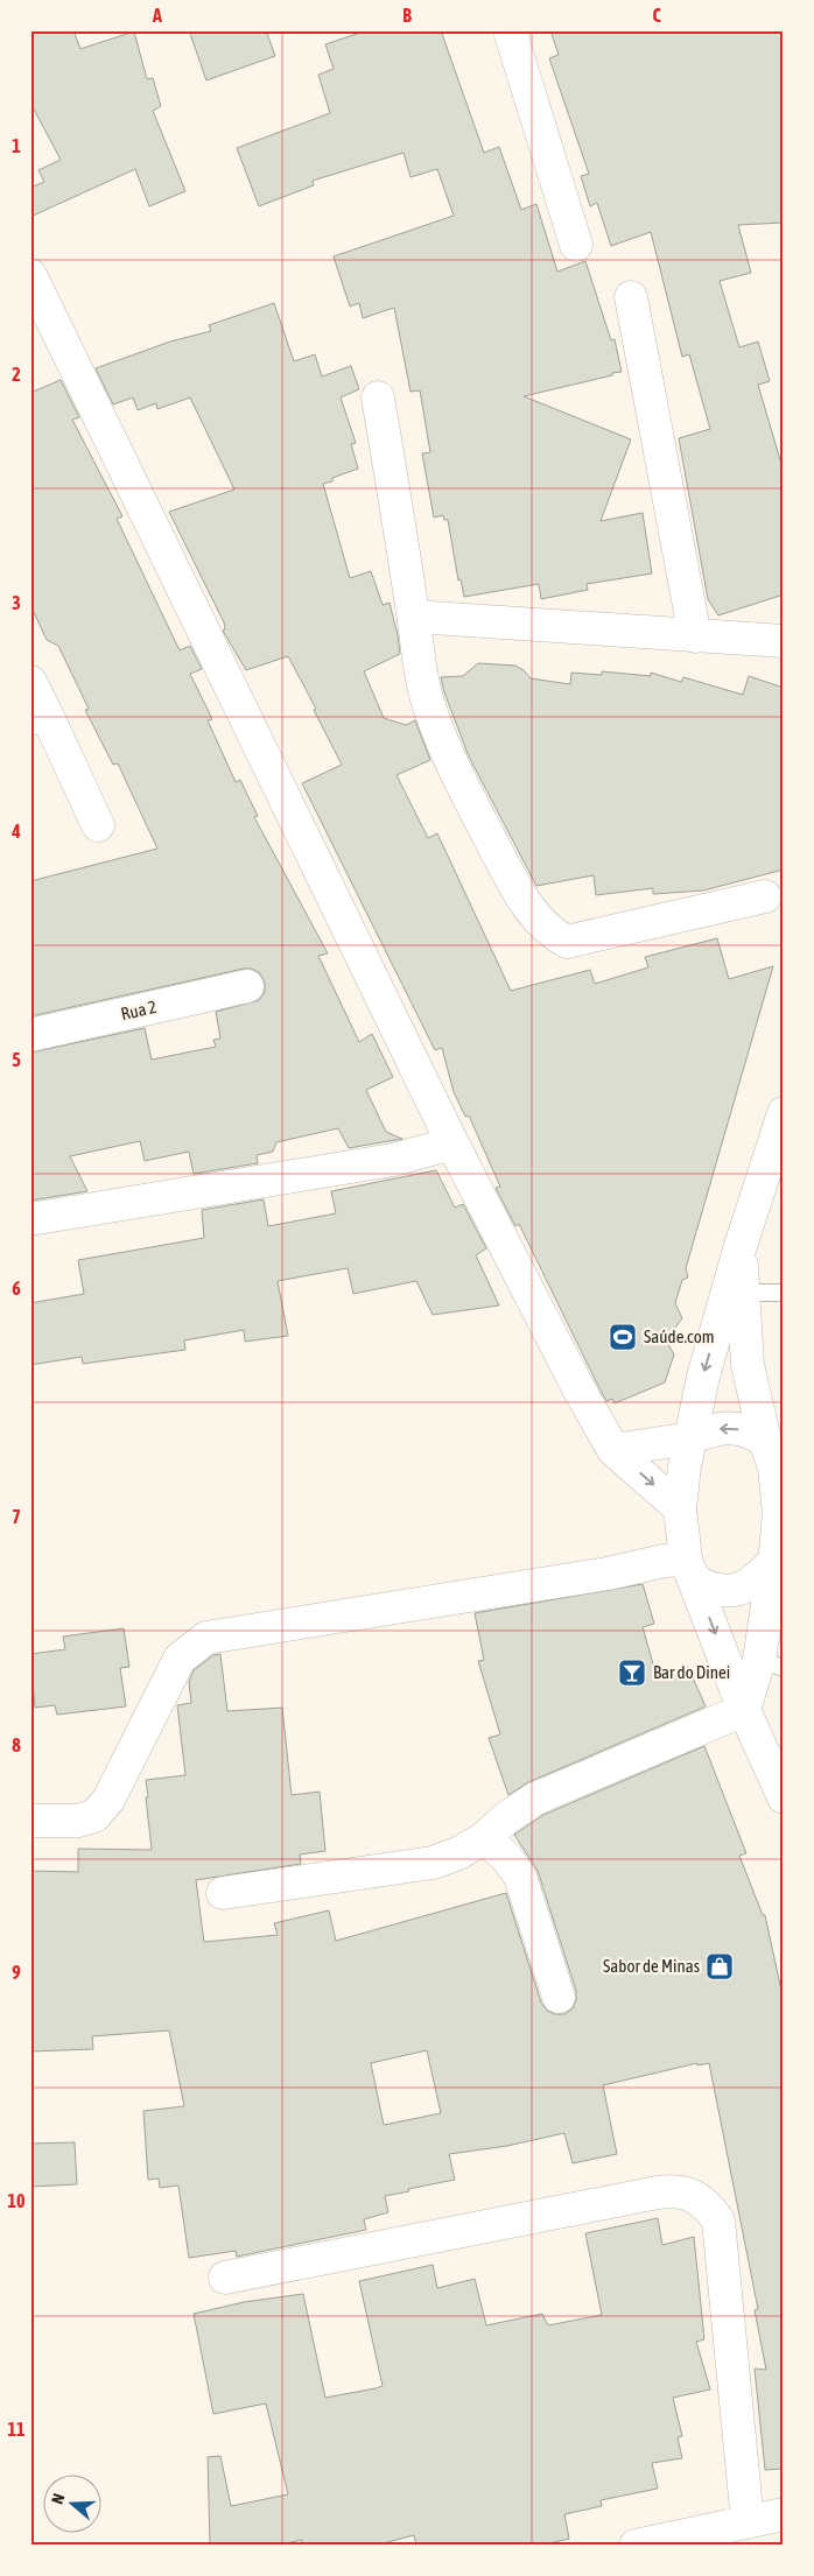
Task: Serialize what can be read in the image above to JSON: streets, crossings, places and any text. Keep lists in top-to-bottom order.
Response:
{
  "streets": {
    "street": ["Rua 2"]
  },
  "places": {
    "sports": ["Saúde.com"],
    "bar": ["Bar do Dinei"],
    "shop": ["Sabor de Minas"]
  },
  "north": "left",
  "grid": {
    "columns": ["A", "B", "C"],
    "rows": [
      "1",
      "2",
      "3",
      "4",
      "5",
      "6",
      "7",
      "8",
      "9",
      "10",
      "11"
    ]
  }
}
